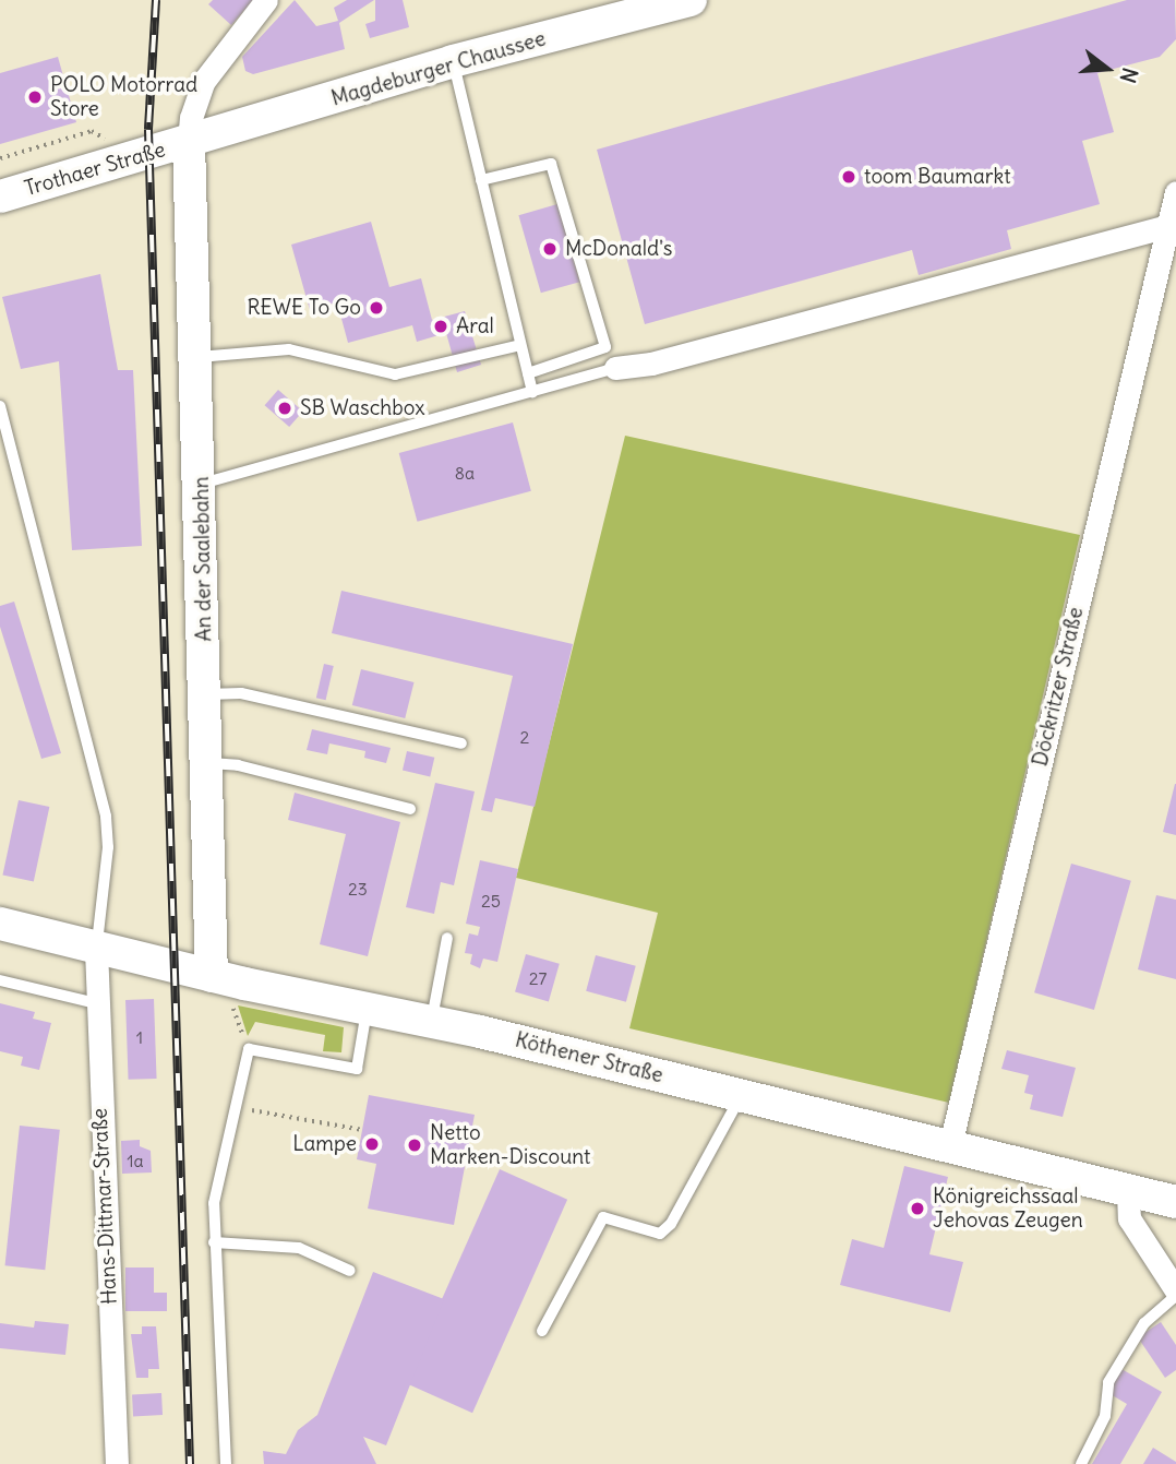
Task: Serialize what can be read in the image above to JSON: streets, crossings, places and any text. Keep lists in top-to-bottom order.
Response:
{
  "streets": {
    "main road": [
      "Magdeburger Chaussee",
      "Trothaer Straße",
      "An der Saalebahn",
      "Köthener Straße"
    ],
    "street": ["Döckritzer Straße", "Hans-Dittmar-Straße"]
  },
  "crossings": [
    ["Magdeburger Chaussee", "Trothaer Straße"],
    ["Magdeburger Chaussee", "An der Saalebahn"],
    ["Trothaer Straße", "An der Saalebahn"],
    ["An der Saalebahn", "Köthener Straße"],
    ["Döckritzer Straße", "Köthener Straße"],
    ["Köthener Straße", "Hans-Dittmar-Straße"]
  ],
  "places": [
    "POLO Motorrad Store",
    "toom Baumarkt",
    "McDonald's",
    "REWE To Go",
    "Aral",
    "SB Waschbox",
    "Lampe",
    "Netto Marken-Discount",
    "Königreichssaal Jehovas Zeugen"
  ],
  "house_numbers": [
    "8a",
    "2",
    "23",
    "25",
    "27",
    "1",
    "1a"
  ],
  "north": "right"
}
